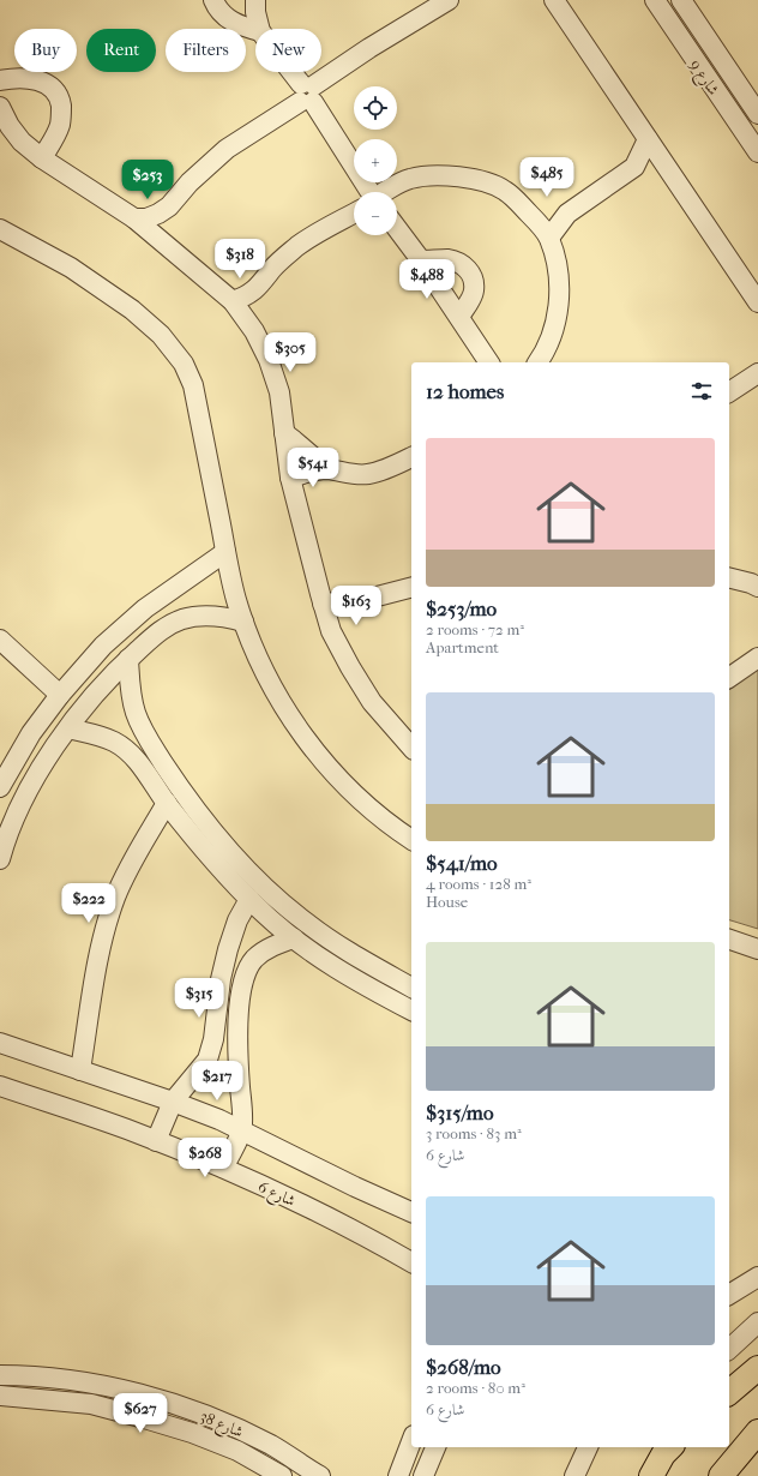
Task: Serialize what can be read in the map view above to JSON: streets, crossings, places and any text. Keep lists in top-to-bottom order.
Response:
{
  "streets": {
    "street": ["شارع 9", "شارع 6", "شارع 38"]
  },
  "page": {
    "chip": [
      "Buy",
      "Rent",
      "Filters",
      "New"
    ],
    "map_buttons": ["+", "−"],
    "price": [
      "$485",
      "$253",
      "$318",
      "$488",
      "$305",
      "$541",
      "$163",
      "$222",
      "$315",
      "$217",
      "$268",
      "$627"
    ],
    "heading": "12 homes",
    "list": [
      {
        "name": "$253/mo",
        "note": "2 rooms · 72 m² · Apartment"
      },
      {
        "name": "$541/mo",
        "note": "4 rooms · 128 m² · House"
      },
      {
        "name": "$315/mo",
        "note": "3 rooms · 83 m² · شارع 6"
      },
      {
        "name": "$268/mo",
        "note": "2 rooms · 80 m² · شارع 6"
      }
    ]
  }
}
